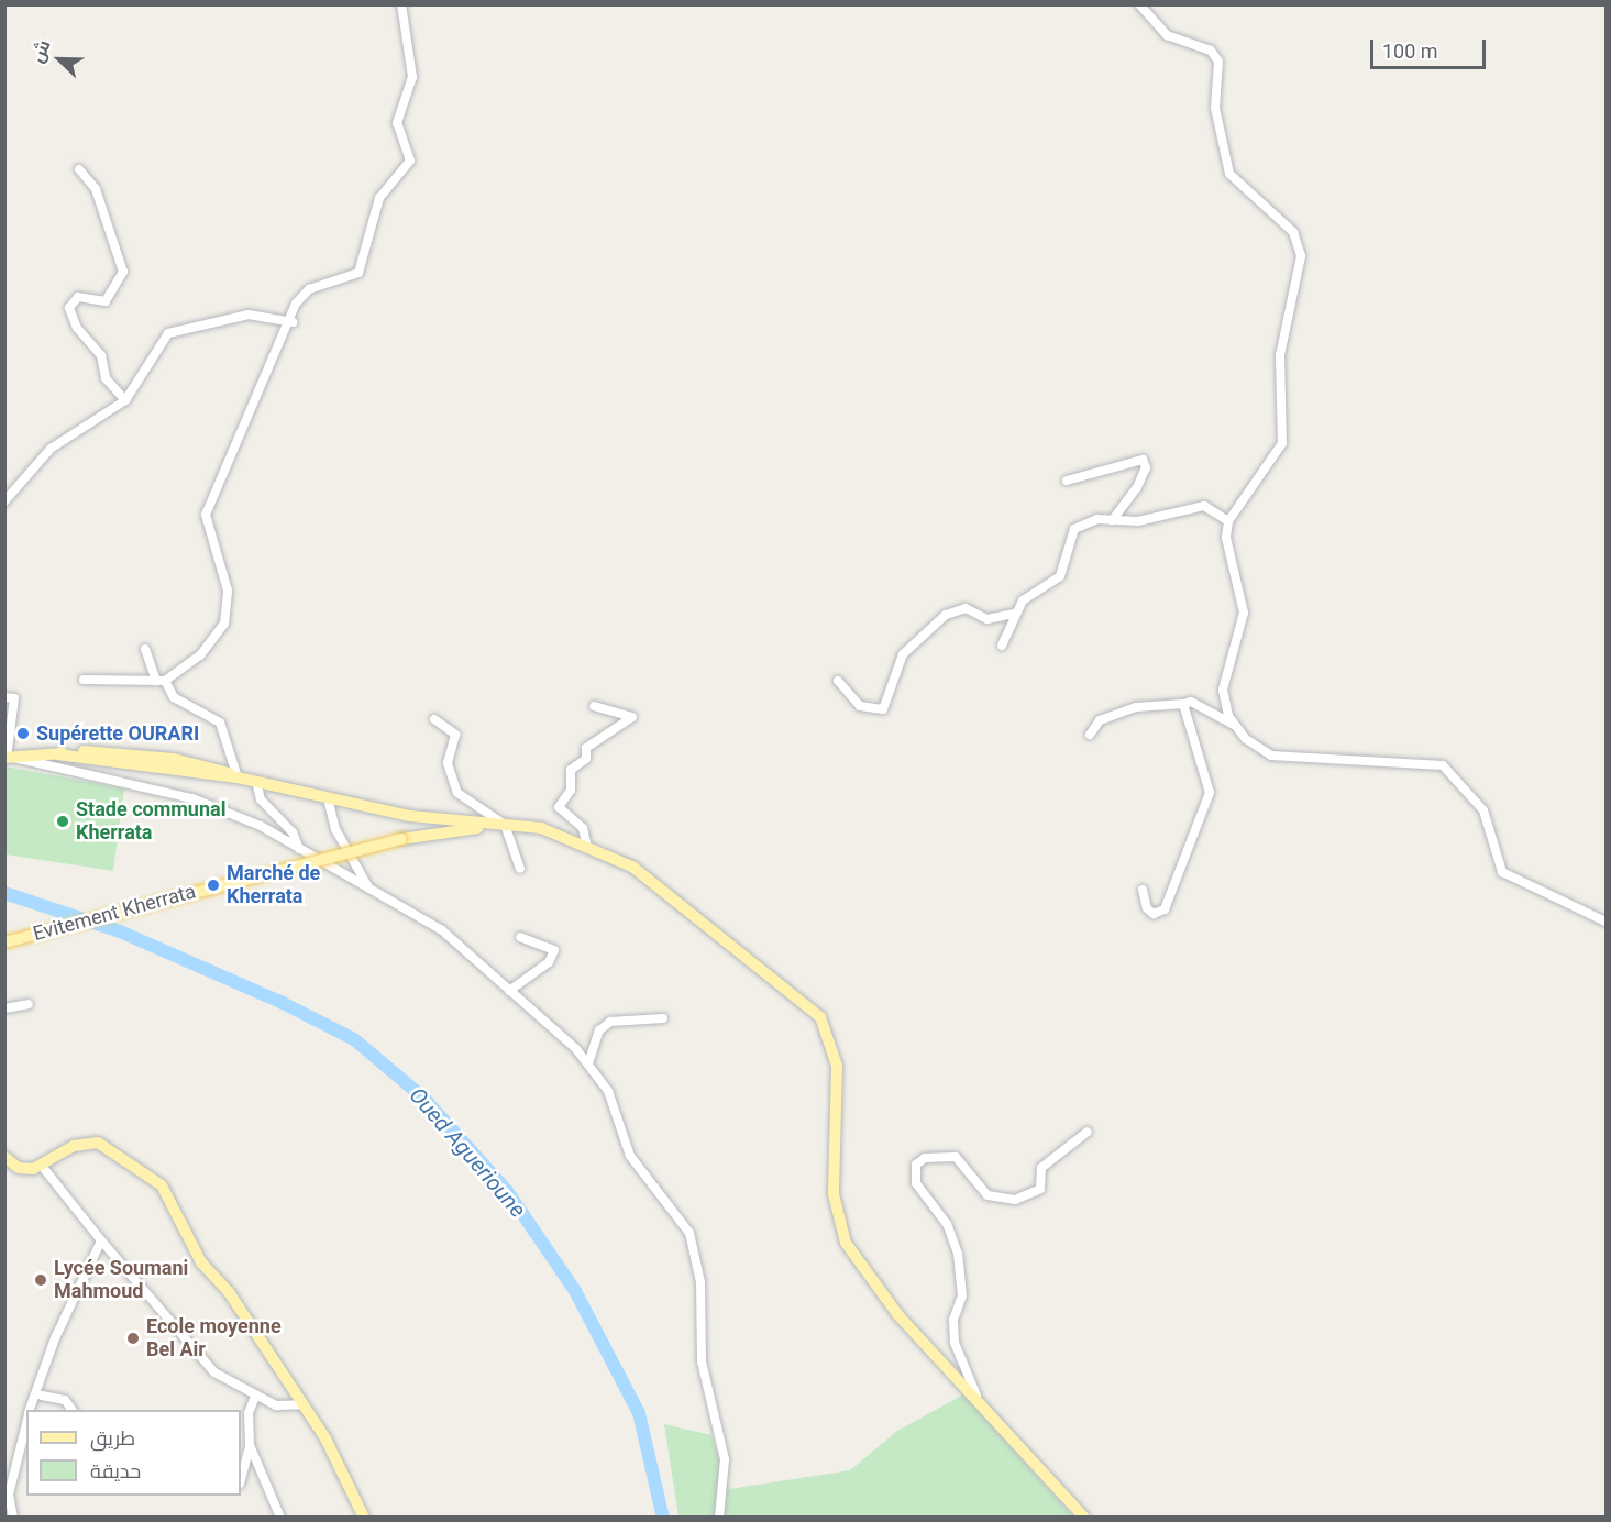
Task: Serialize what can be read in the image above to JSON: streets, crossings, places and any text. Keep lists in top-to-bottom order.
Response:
{
  "streets": {
    "main road": ["Evitement Kherrata"]
  },
  "water": ["Oued Aguerioune"],
  "places": [
    "Supérette OURARI",
    "Stade communal Kherrata",
    "Marché de Kherrata",
    "Lycée Soumani Mahmoud",
    "Ecole moyenne Bel Air"
  ],
  "legend": ["طريق", "حديقة"],
  "scale_bar": "100 m",
  "north": "top left"
}
